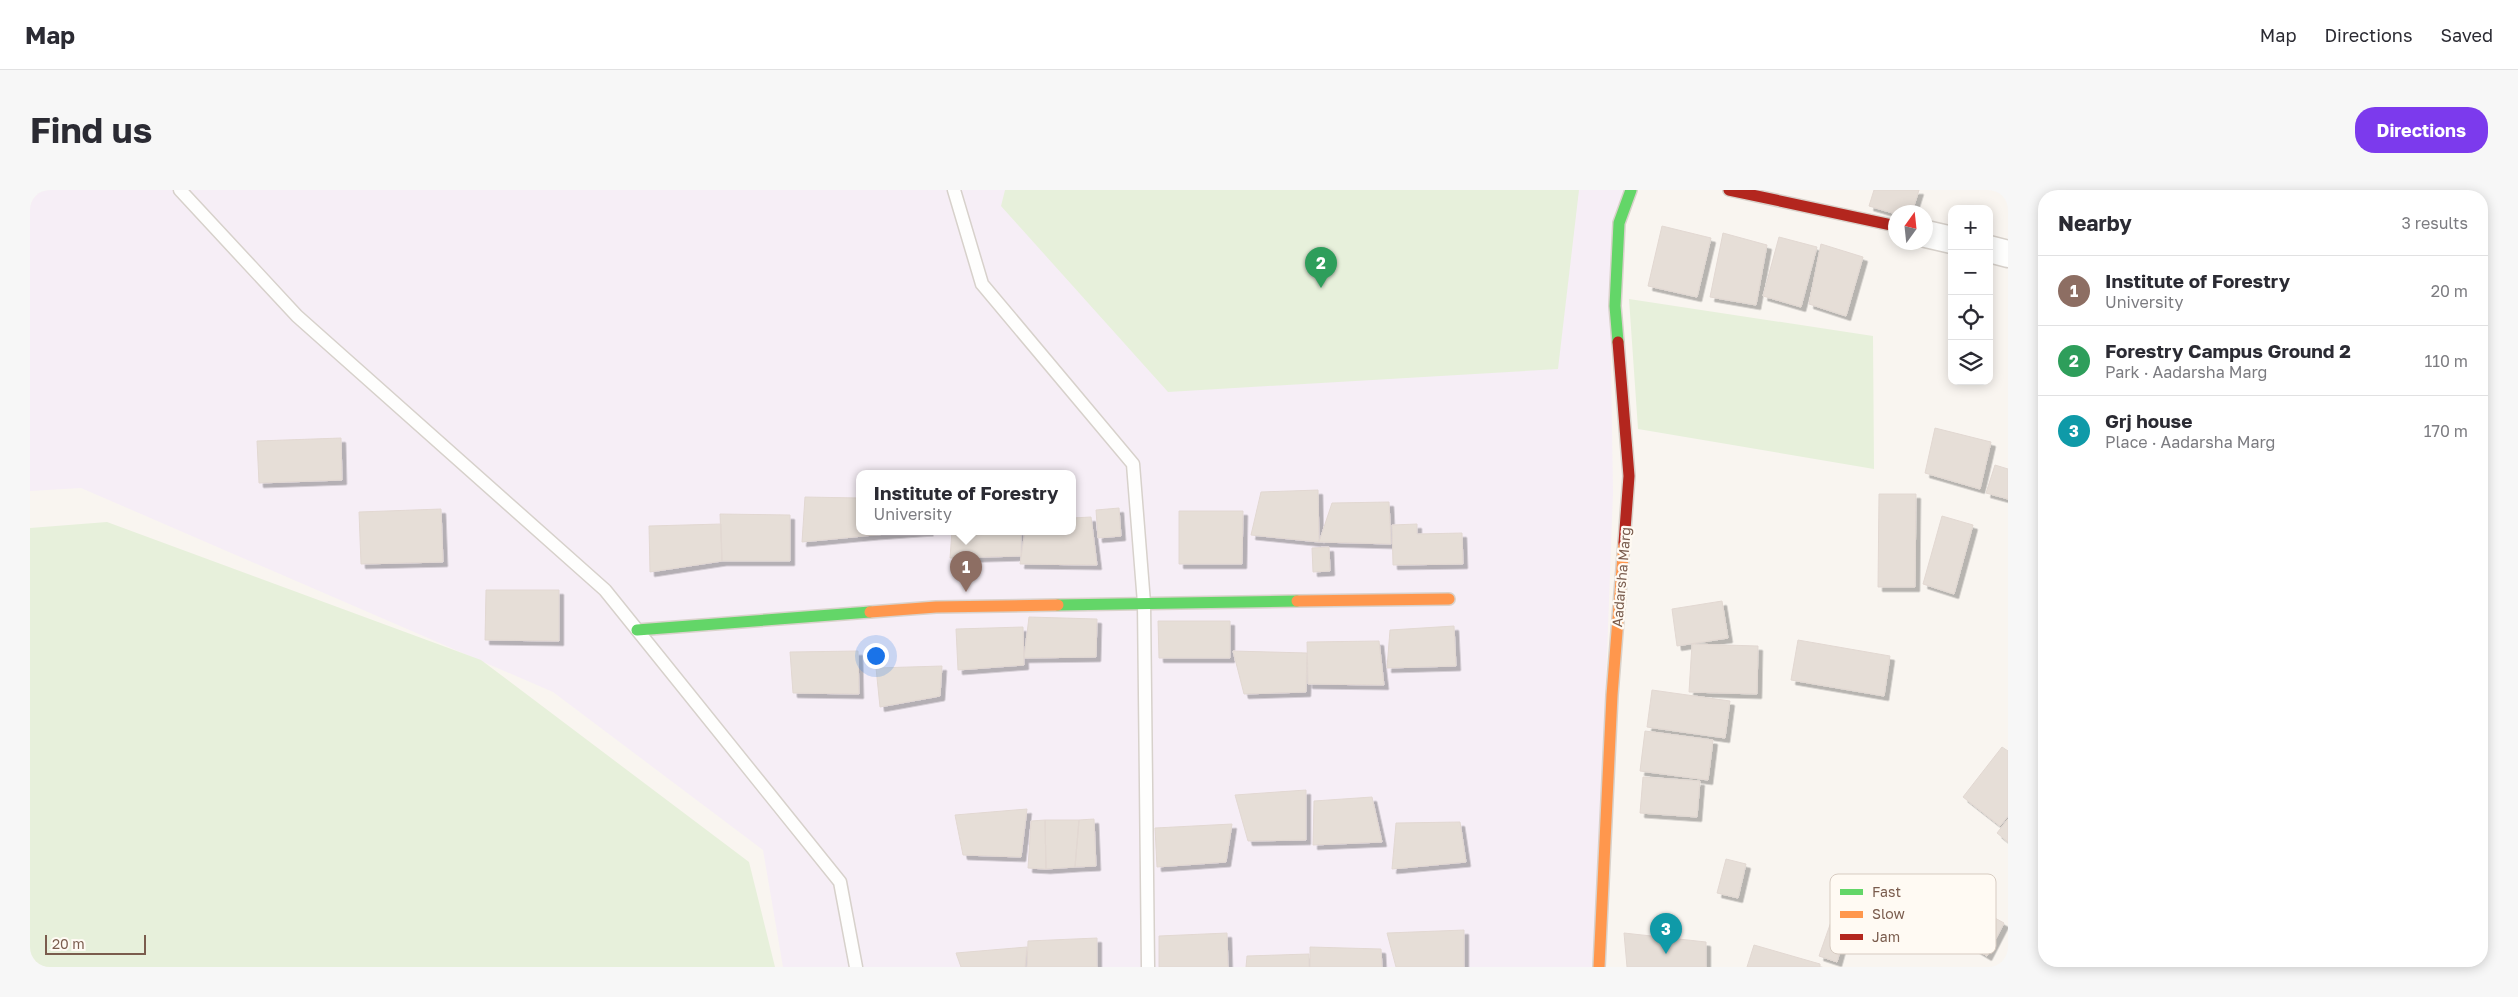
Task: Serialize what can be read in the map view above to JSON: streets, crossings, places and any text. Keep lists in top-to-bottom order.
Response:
{
  "streets": {
    "street": ["Aadarsha Marg"]
  },
  "legend": ["Fast", "Slow", "Jam"],
  "scale_bar": "20 m",
  "north": "top",
  "page": {
    "header": "Map",
    "nav": ["Map", "Directions", "Saved"],
    "buttons": "Directions",
    "title": "Find us",
    "heading": ["Nearby", "3 results"],
    "map_buttons": ["+", "−"],
    "pins": ["2", "1", "3"],
    "list": [
      {
        "mark": "1",
        "name": "Institute of Forestry",
        "note": "University",
        "value": "20 m"
      },
      {
        "mark": "2",
        "name": "Forestry Campus Ground 2",
        "note": "Park · Aadarsha Marg",
        "value": "110 m"
      },
      {
        "mark": "3",
        "name": "Grj house",
        "note": "Place · Aadarsha Marg",
        "value": "170 m"
      }
    ],
    "popup": ["Institute of Forestry", "University"],
    "scale": "20 m"
  }
}
